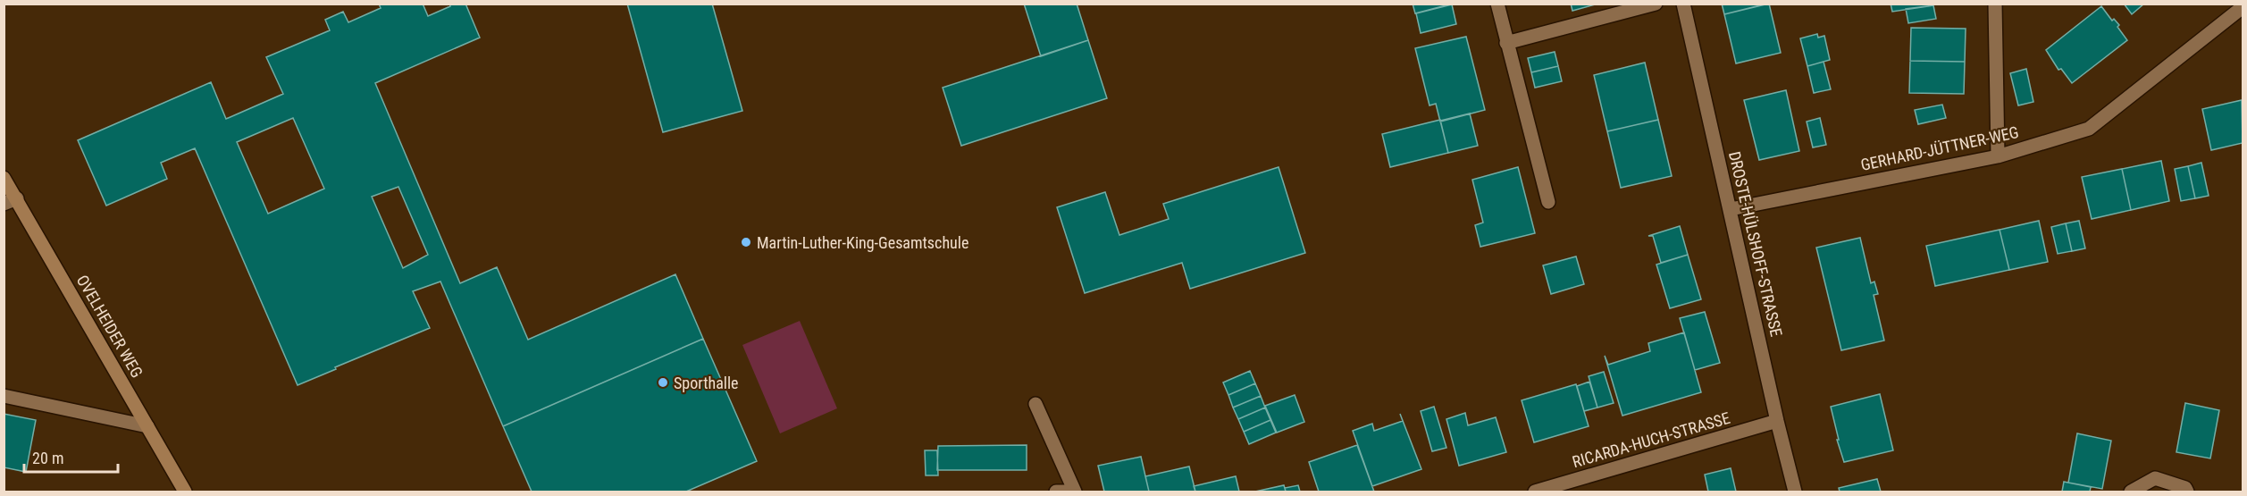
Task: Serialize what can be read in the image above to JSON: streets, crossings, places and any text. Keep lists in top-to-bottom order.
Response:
{
  "streets": {
    "street": [
      "GERHARD-JÜTTNER-WEG",
      "DROSTE-HÜLSHOFF-STRASSE",
      "OVELHEIDER WEG",
      "RICARDA-HUCH-STRASSE"
    ]
  },
  "crossings": [
    ["GERHARD-JÜTTNER-WEG", "DROSTE-HÜLSHOFF-STRASSE"],
    ["DROSTE-HÜLSHOFF-STRASSE", "RICARDA-HUCH-STRASSE"]
  ],
  "places": ["Martin-Luther-King-Gesamtschule", "Sporthalle"],
  "scale_bar": "20 m"
}
